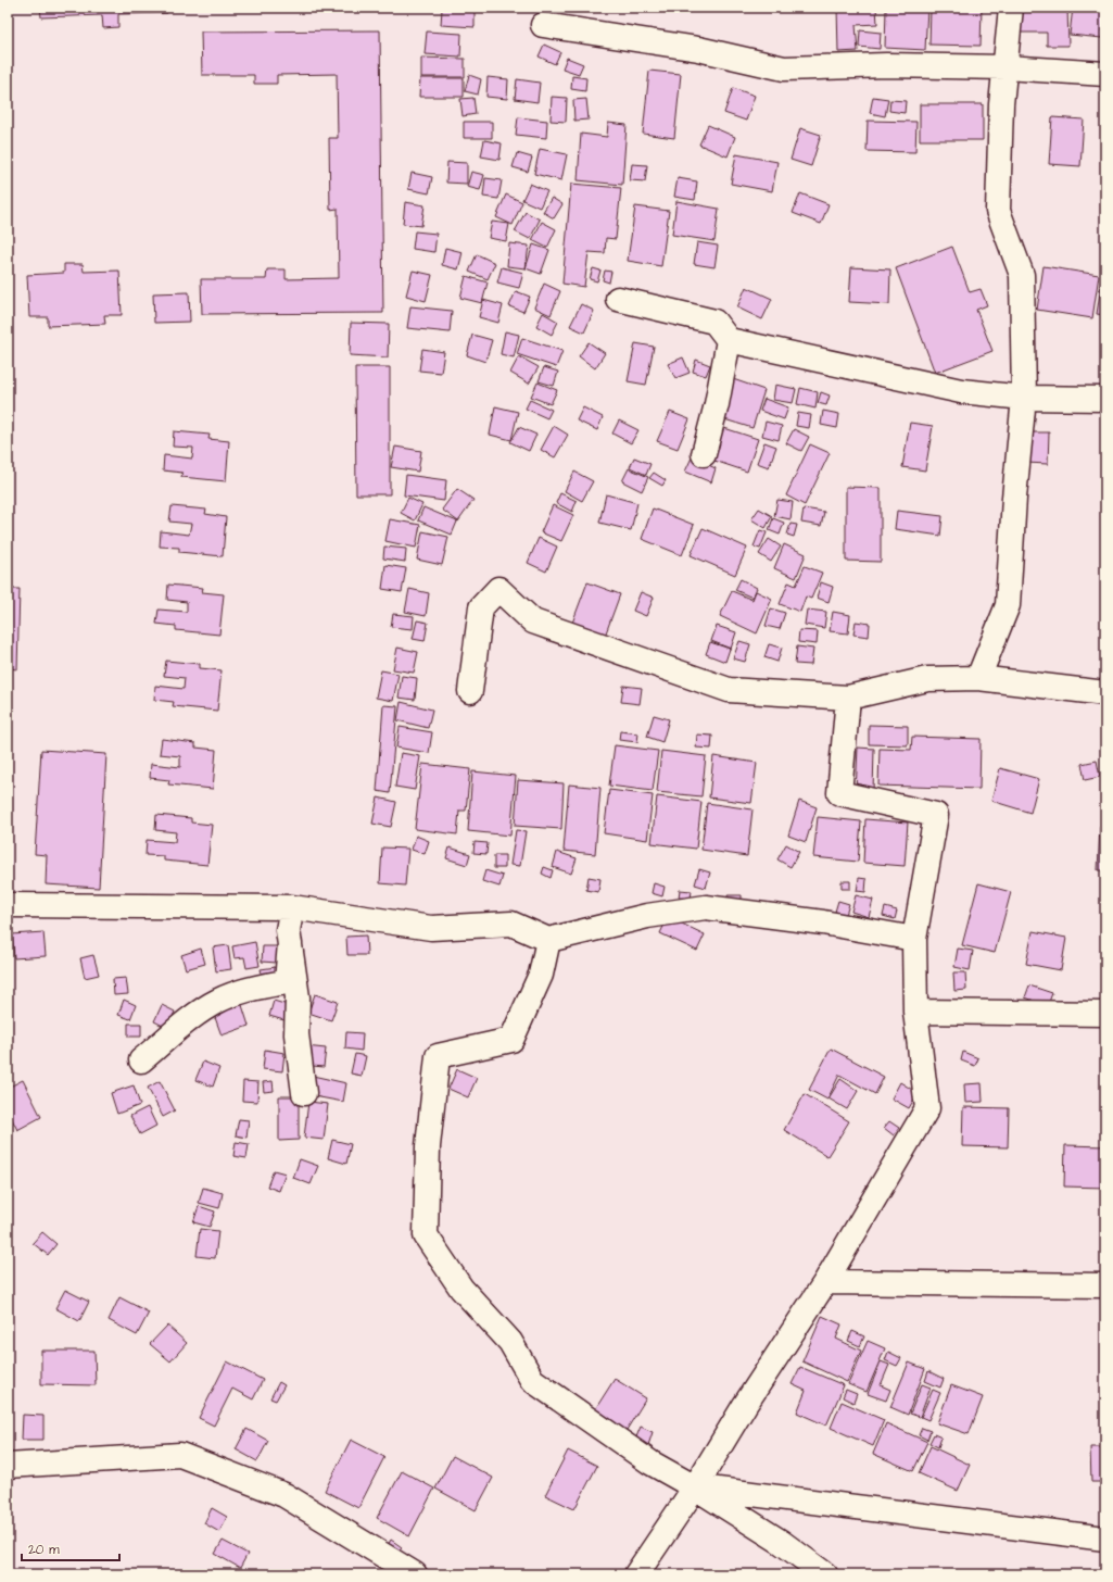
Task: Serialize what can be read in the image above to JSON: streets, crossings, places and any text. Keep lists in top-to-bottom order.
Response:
{
  "scale_bar": "20 m"
}
